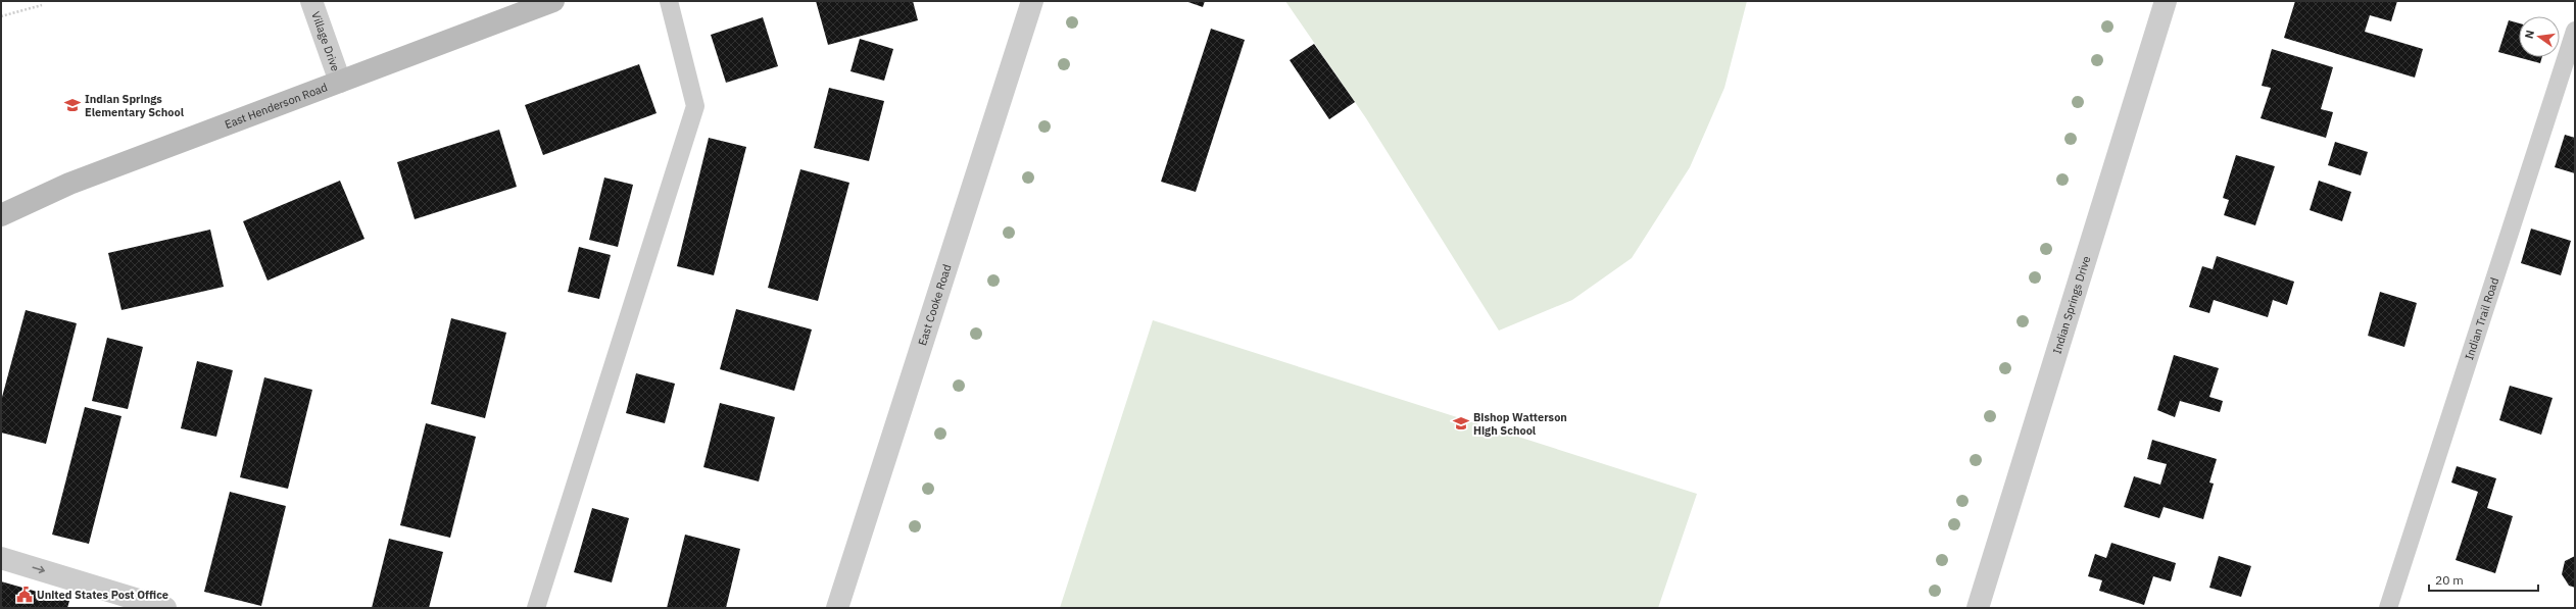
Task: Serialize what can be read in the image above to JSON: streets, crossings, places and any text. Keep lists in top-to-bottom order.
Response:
{
  "streets": {
    "main road": ["East Henderson Road"],
    "street": ["Village Drive", "Indian Springs Drive", "East Cooke Road"],
    "lane": ["Indian Trail Road"]
  },
  "crossings": [
    ["Village Drive", "East Henderson Road"]
  ],
  "places": {
    "school or university": ["Indian Springs Elementary School", "Bishop Watterson High School"],
    "public building": ["United States Post Office"]
  },
  "scale_bar": "20 m",
  "north": "left"
}
